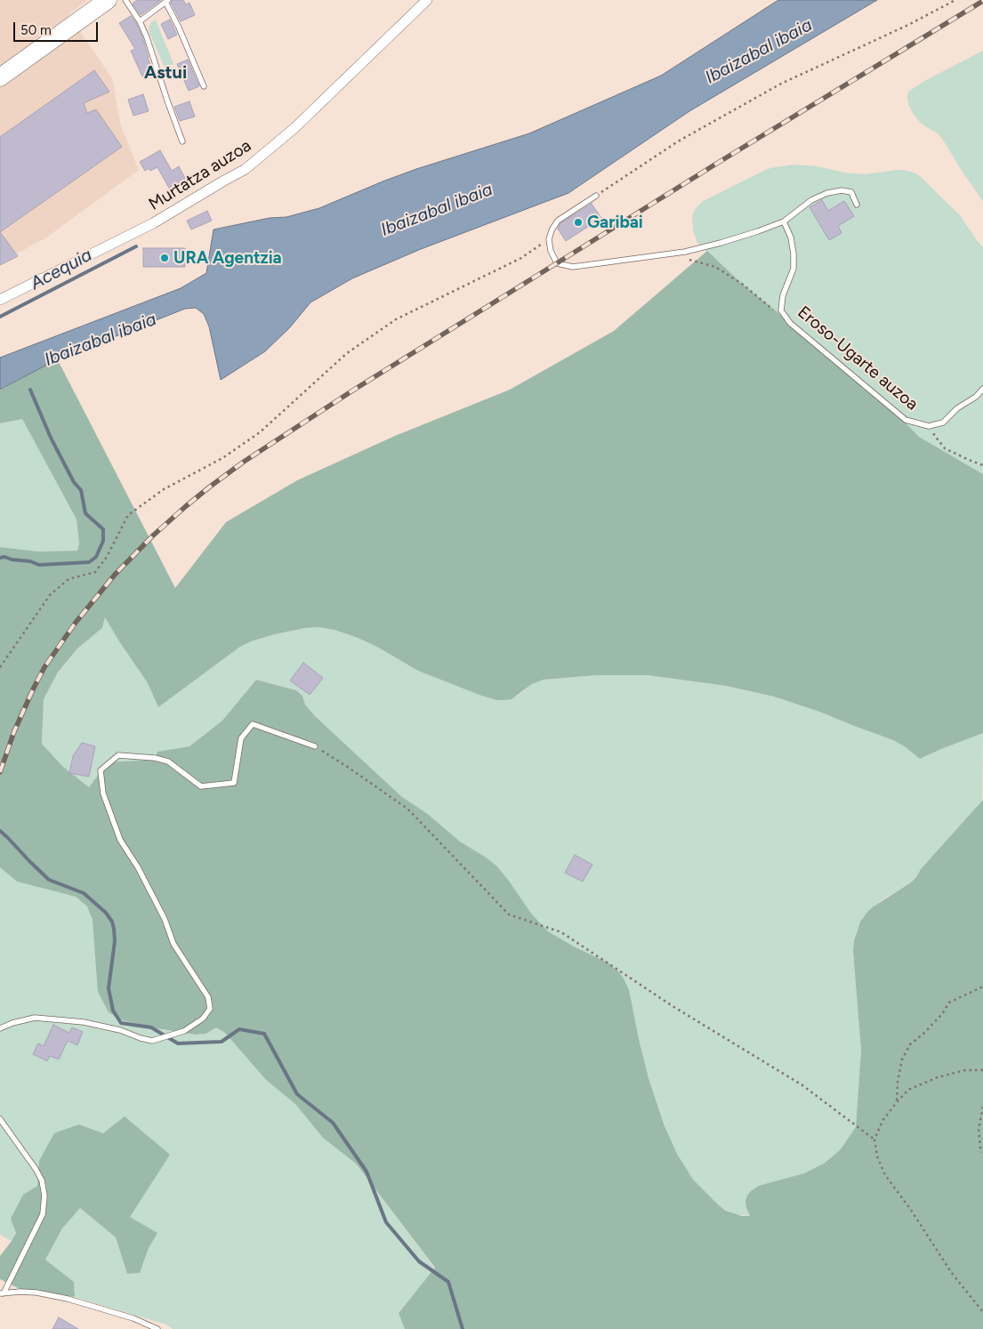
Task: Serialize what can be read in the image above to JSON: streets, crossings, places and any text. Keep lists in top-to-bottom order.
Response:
{
  "streets": {
    "street": ["Murtatza auzoa"],
    "lane": ["Eroso-Ugarte auzoa"]
  },
  "districts": ["Astui"],
  "water": ["Ibaizabal ibaia", "Acequia"],
  "places": ["Garibai", "URA Agentzia"],
  "scale_bar": "50 m"
}
